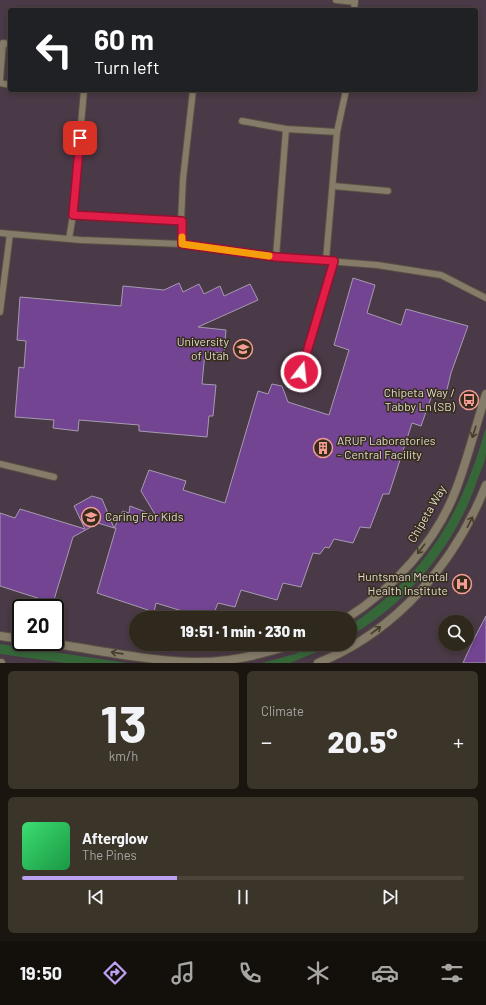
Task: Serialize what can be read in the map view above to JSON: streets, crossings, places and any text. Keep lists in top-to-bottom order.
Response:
{
  "streets": {
    "street": ["Chipeta Way"]
  },
  "places": {
    "school or university": ["University of Utah", "Caring For Kids"],
    "bus stop": ["Chipeta Way / Tabby Ln (SB)"],
    "building": ["ARUP Laboratories - Central Facility"],
    "hospital": ["Huntsman Mental Health Institute"]
  },
  "page": {
    "turn": ["60 m", "Turn left"],
    "limit": "20",
    "trip": "19:51 · 1 min · 230 m",
    "tile": [
      ["13", "km/h"],
      "Climate"
    ],
    "heat": ["−", "20.5°", "+"],
    "song": ["Afterglow", "The Pines"],
    "tabs": "19:50"
  }
}
